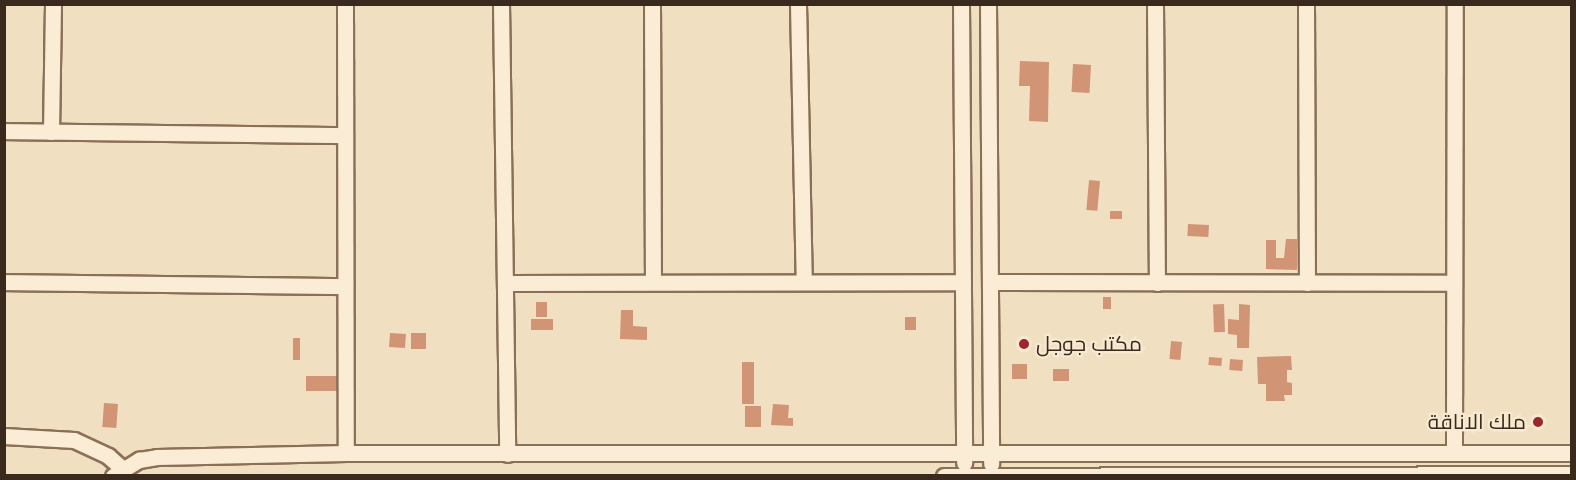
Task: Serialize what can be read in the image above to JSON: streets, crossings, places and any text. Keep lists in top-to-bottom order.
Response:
{
  "places": ["مكتب جوجل", "ملك الاناقة"]
}
